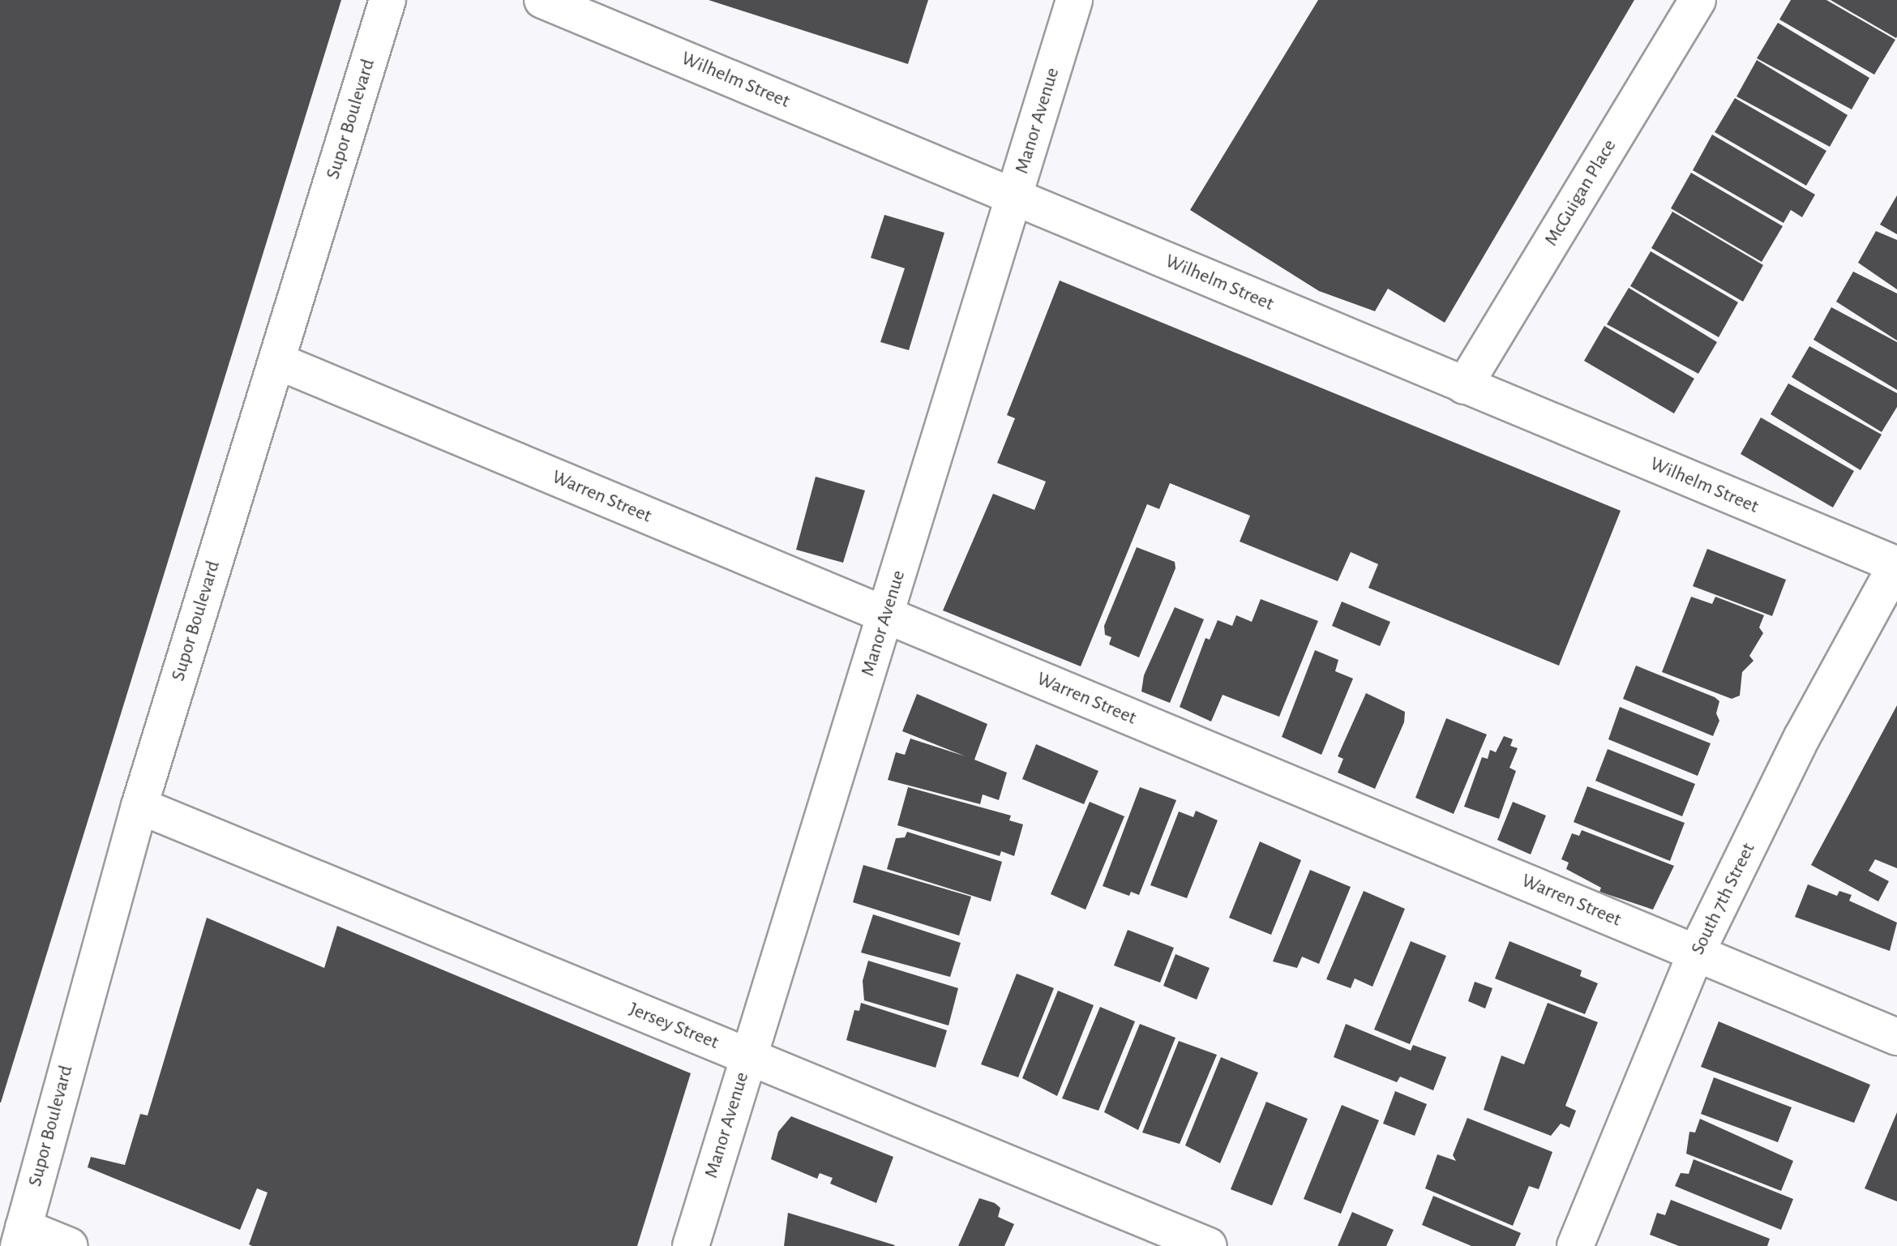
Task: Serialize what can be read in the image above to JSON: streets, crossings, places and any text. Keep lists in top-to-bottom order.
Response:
{
  "streets": {
    "street": [
      "Wilhelm Street",
      "Supor Boulevard",
      "Manor Avenue",
      "McGuigan Place",
      "Warren Street",
      "South 7th Street",
      "Jersey Street"
    ]
  },
  "crossings": [
    ["Wilhelm Street", "Manor Avenue"],
    ["Wilhelm Street", "McGuigan Place"],
    ["Wilhelm Street", "South 7th Street"],
    ["Supor Boulevard", "Warren Street"],
    ["Supor Boulevard", "Jersey Street"],
    ["Manor Avenue", "Warren Street"],
    ["Manor Avenue", "Jersey Street"],
    ["Warren Street", "South 7th Street"]
  ]
}
